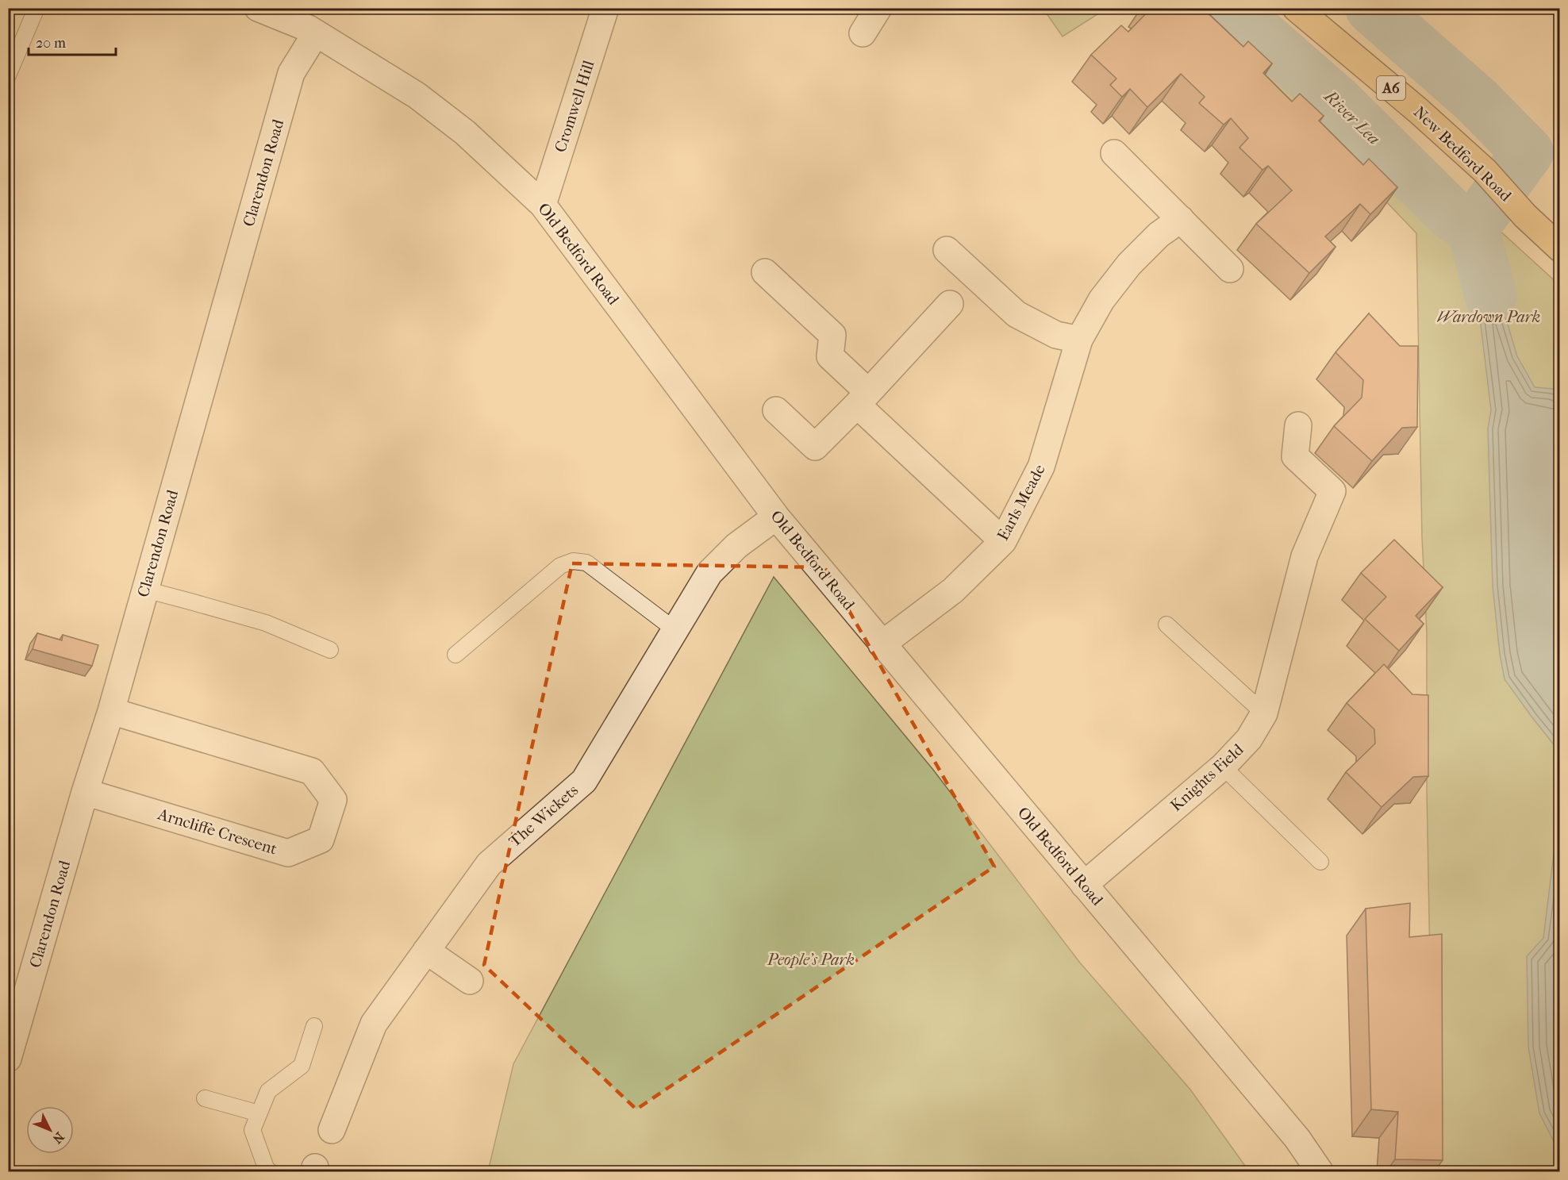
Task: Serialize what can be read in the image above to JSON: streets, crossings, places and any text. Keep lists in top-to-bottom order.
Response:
{
  "streets": {
    "highway": ["A6", "New Bedford Road"],
    "street": [
      "Cromwell Hill",
      "Clarendon Road",
      "Old Bedford Road",
      "Earls Meade",
      "Knights Field",
      "The Wickets",
      "Arncliffe Crescent"
    ]
  },
  "crossings": [
    ["Cromwell Hill", "Old Bedford Road"],
    ["Clarendon Road", "Old Bedford Road"],
    ["Clarendon Road", "Arncliffe Crescent"],
    ["Old Bedford Road", "Earls Meade"],
    ["Old Bedford Road", "Knights Field"],
    ["Old Bedford Road", "The Wickets"]
  ],
  "water": ["River Lea"],
  "parks": ["Wardown Park", "People's Park"],
  "scale_bar": "20 m",
  "north": "bottom right"
}
